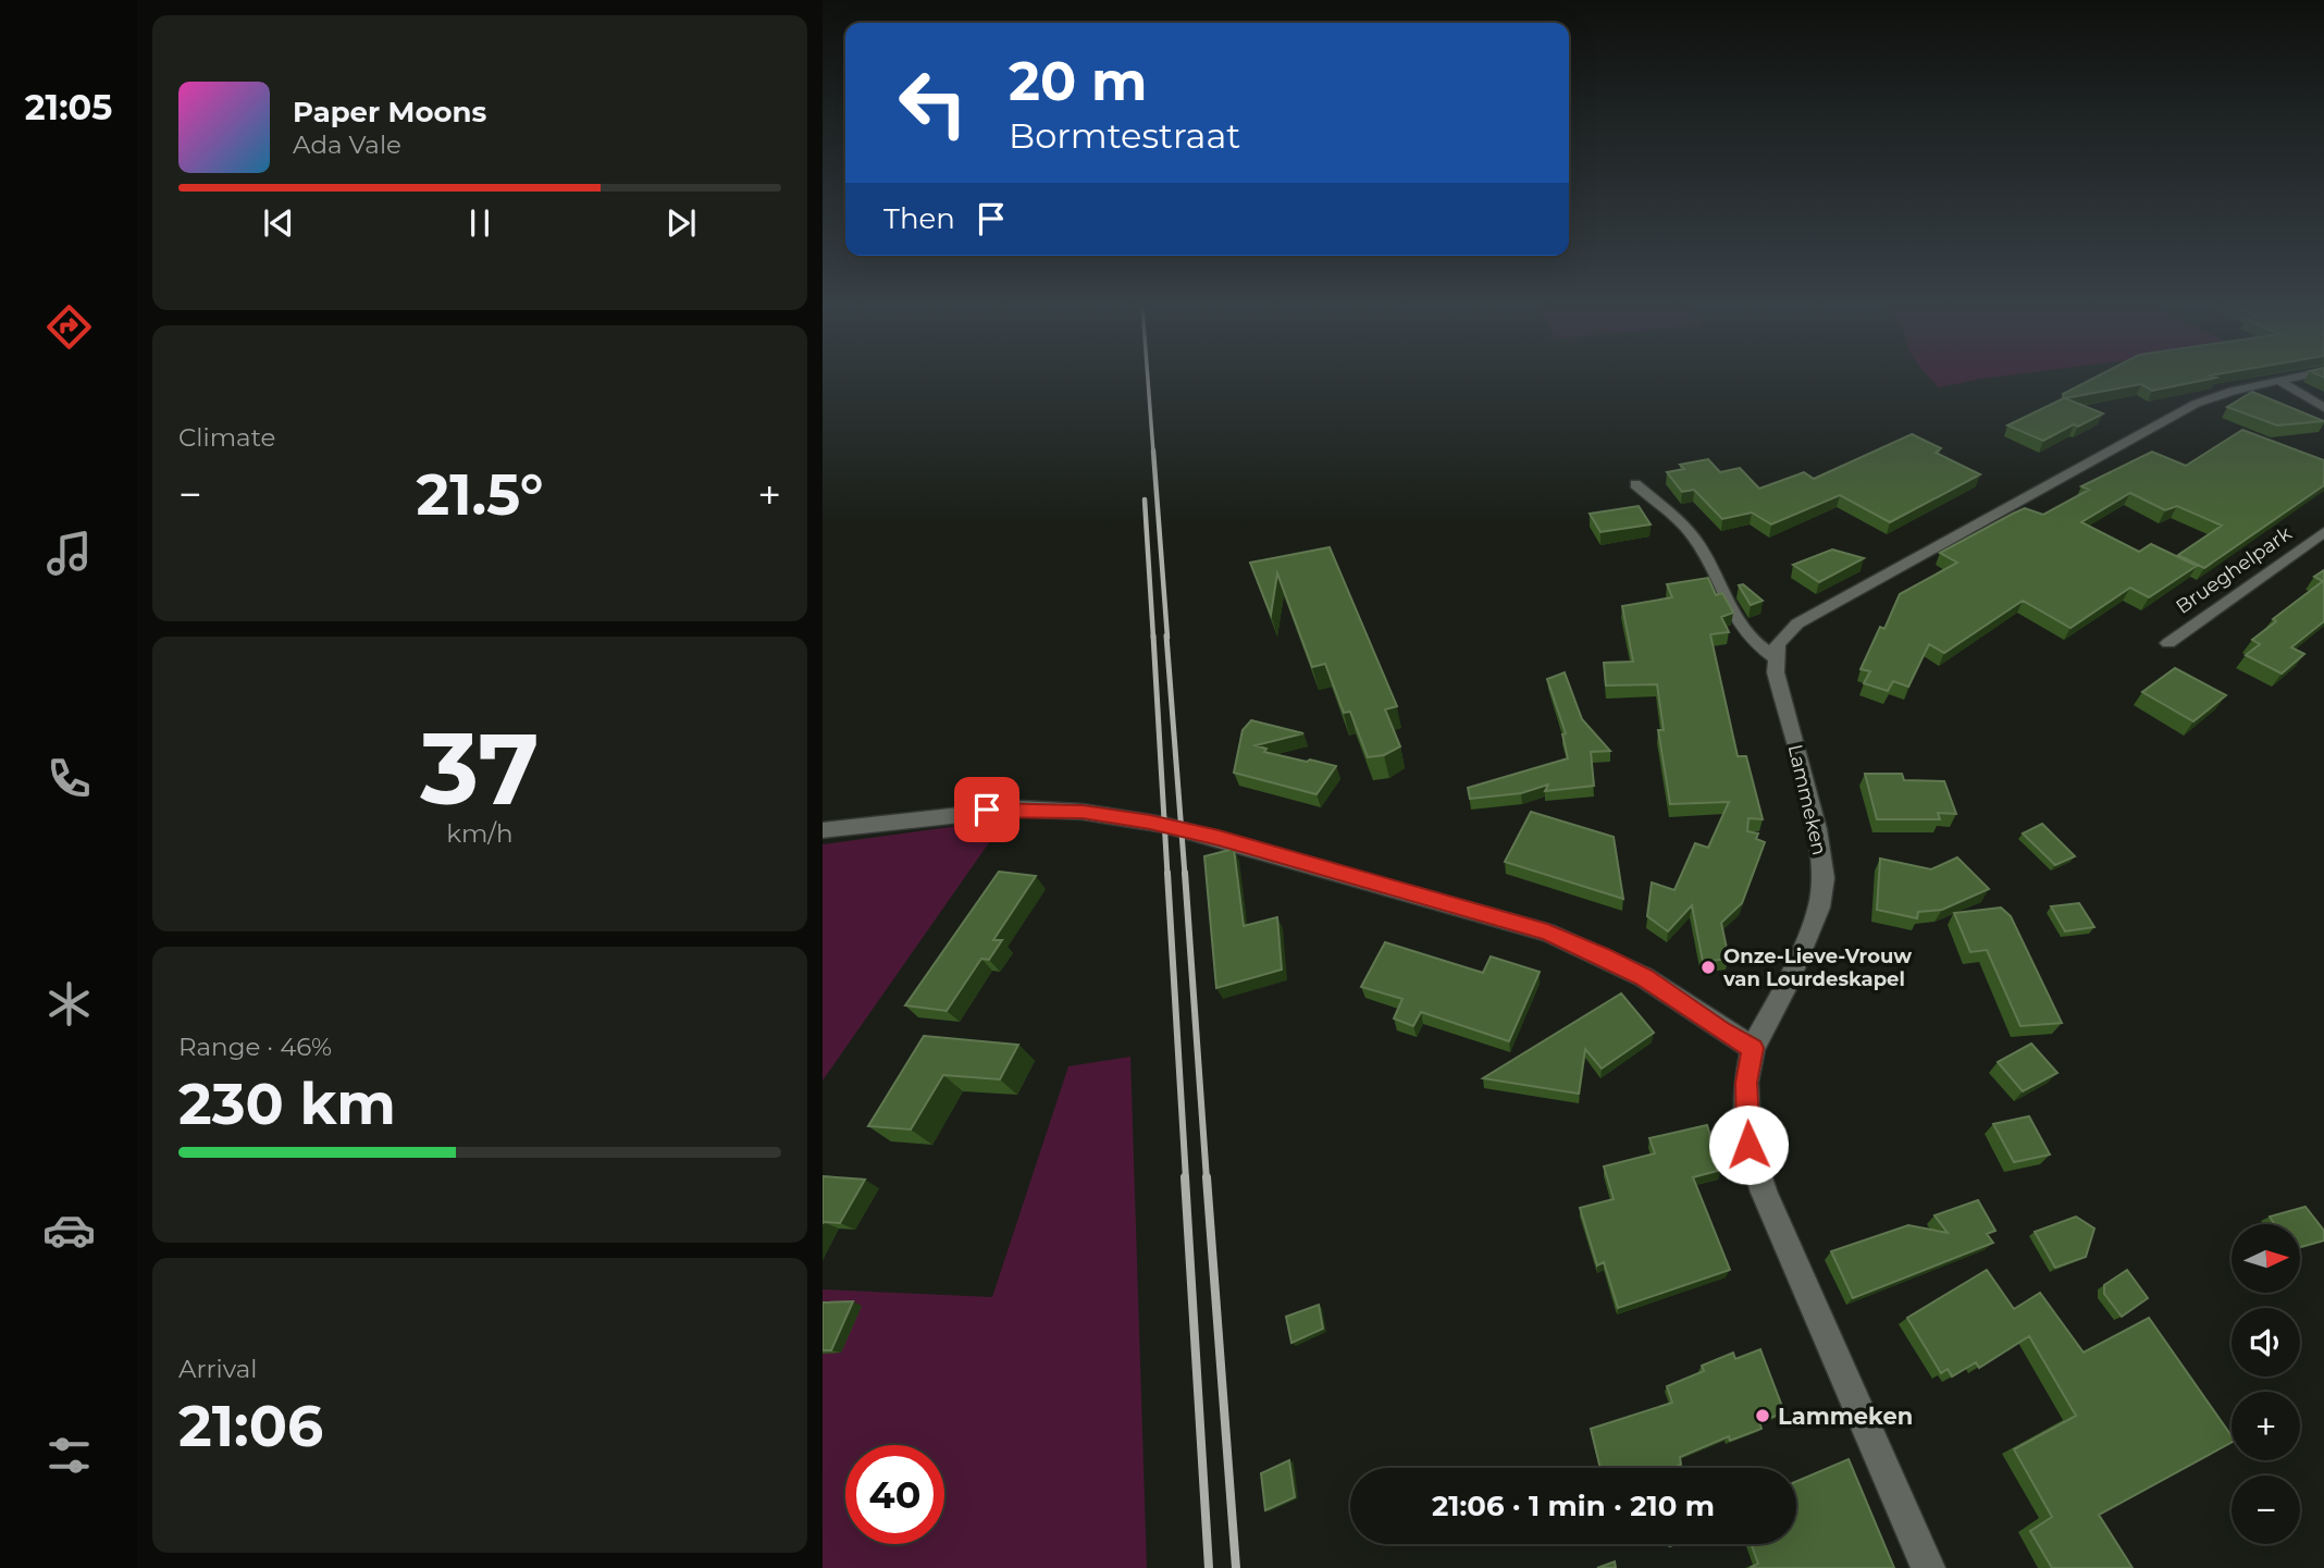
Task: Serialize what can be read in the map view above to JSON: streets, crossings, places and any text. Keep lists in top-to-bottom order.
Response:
{
  "streets": {
    "street": ["Brueghelpark", "Lammeken"]
  },
  "places": ["Onze-Lieve-Vrouw van Lourdeskapel", "Lammeken"],
  "north": "right",
  "page": {
    "tabs": "21:05",
    "turn": ["20 m", "Bormtestraat"],
    "song": ["Paper Moons", "Ada Vale"],
    "then": "Then",
    "tile": [
      "Climate",
      ["37", "km/h"],
      ["Range · 46%", "230 km"],
      ["Arrival", "21:06"]
    ],
    "heat": ["−", "21.5°", "+"],
    "map_buttons": ["+", "−"],
    "limit": "40",
    "trip": "21:06 · 1 min · 210 m"
  }
}
